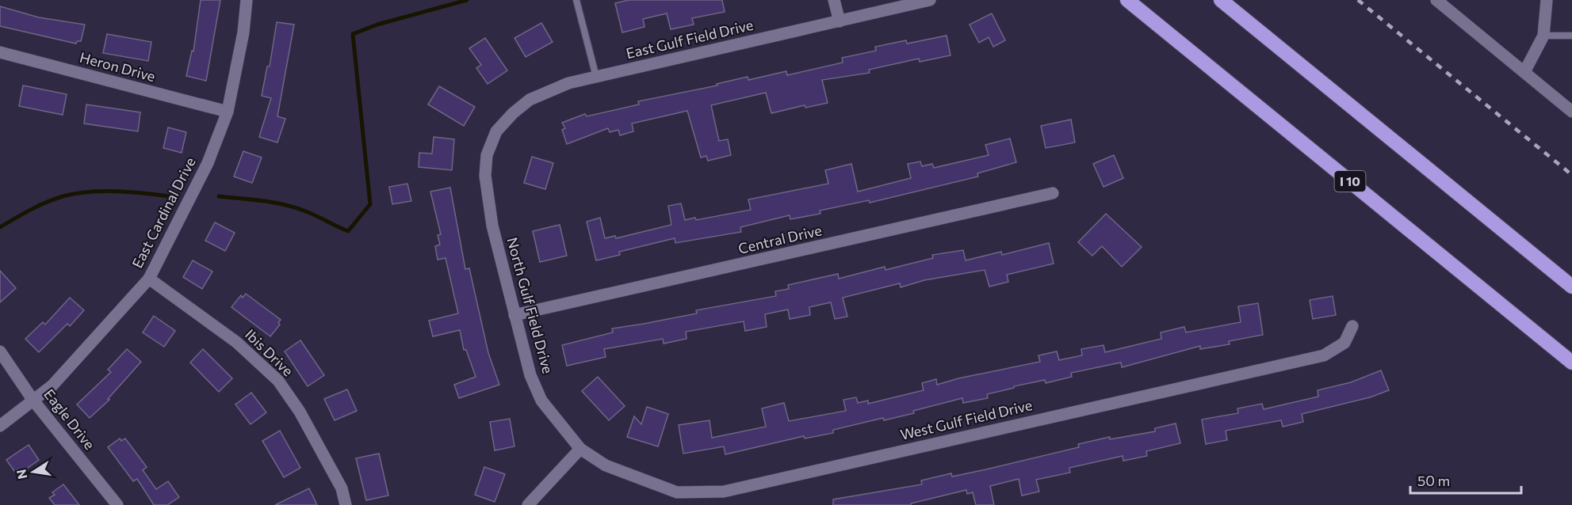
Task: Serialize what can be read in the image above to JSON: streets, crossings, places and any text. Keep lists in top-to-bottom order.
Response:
{
  "streets": {
    "highway": ["I 10"],
    "street": [
      "East Gulf Field Drive",
      "Heron Drive",
      "East Cardinal Drive",
      "Central Drive",
      "North Gulf Field Drive",
      "Ibis Drive",
      "Eagle Drive",
      "West Gulf Field Drive"
    ]
  },
  "crossings": [
    ["East Gulf Field Drive", "North Gulf Field Drive"],
    ["Heron Drive", "East Cardinal Drive"],
    ["East Cardinal Drive", "Ibis Drive"],
    ["East Cardinal Drive", "Eagle Drive"],
    ["Central Drive", "North Gulf Field Drive"],
    ["North Gulf Field Drive", "West Gulf Field Drive"]
  ],
  "scale_bar": "50 m",
  "north": "left"
}
